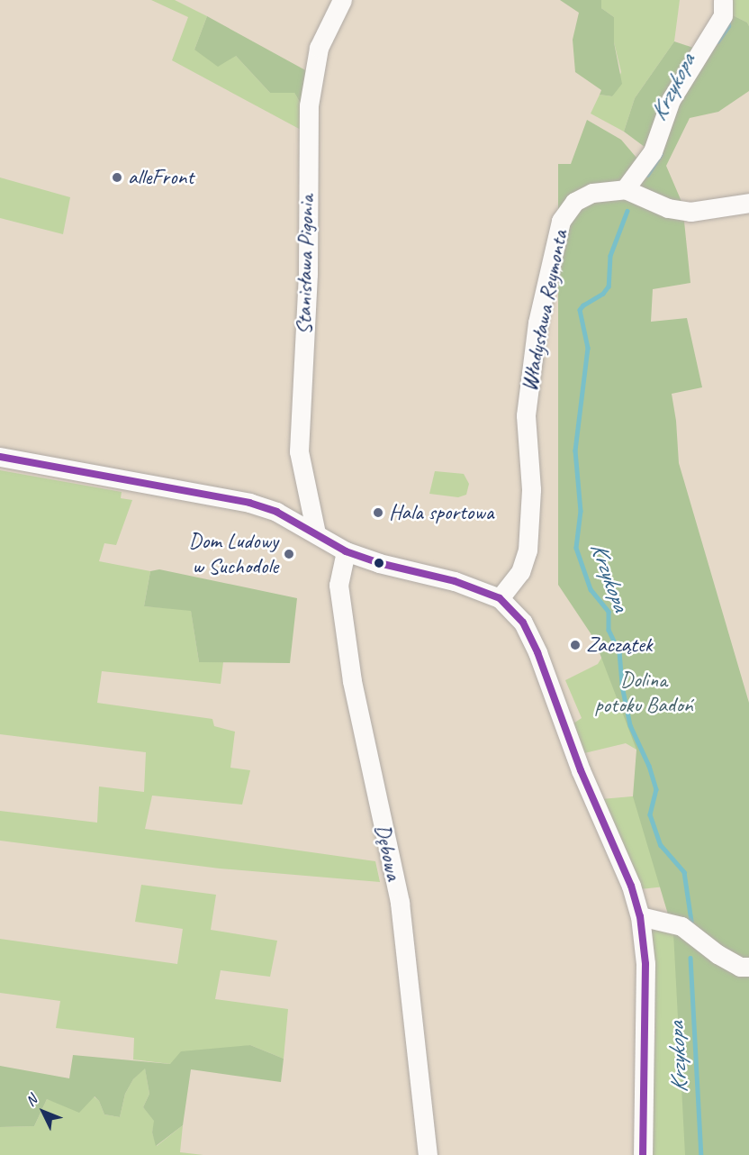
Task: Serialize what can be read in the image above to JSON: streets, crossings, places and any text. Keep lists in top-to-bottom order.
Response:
{
  "streets": {
    "street": ["Stanisława Pigonia", "Władysława Reymonta", "Dębowa"]
  },
  "water": ["Krzykopa"],
  "parks": ["Dolina potoku Badoń"],
  "places": [
    "alleFront",
    "Hala sportowa",
    "Dom Ludowy w Suchodole",
    "Zaczątek"
  ],
  "north": "top left"
}
